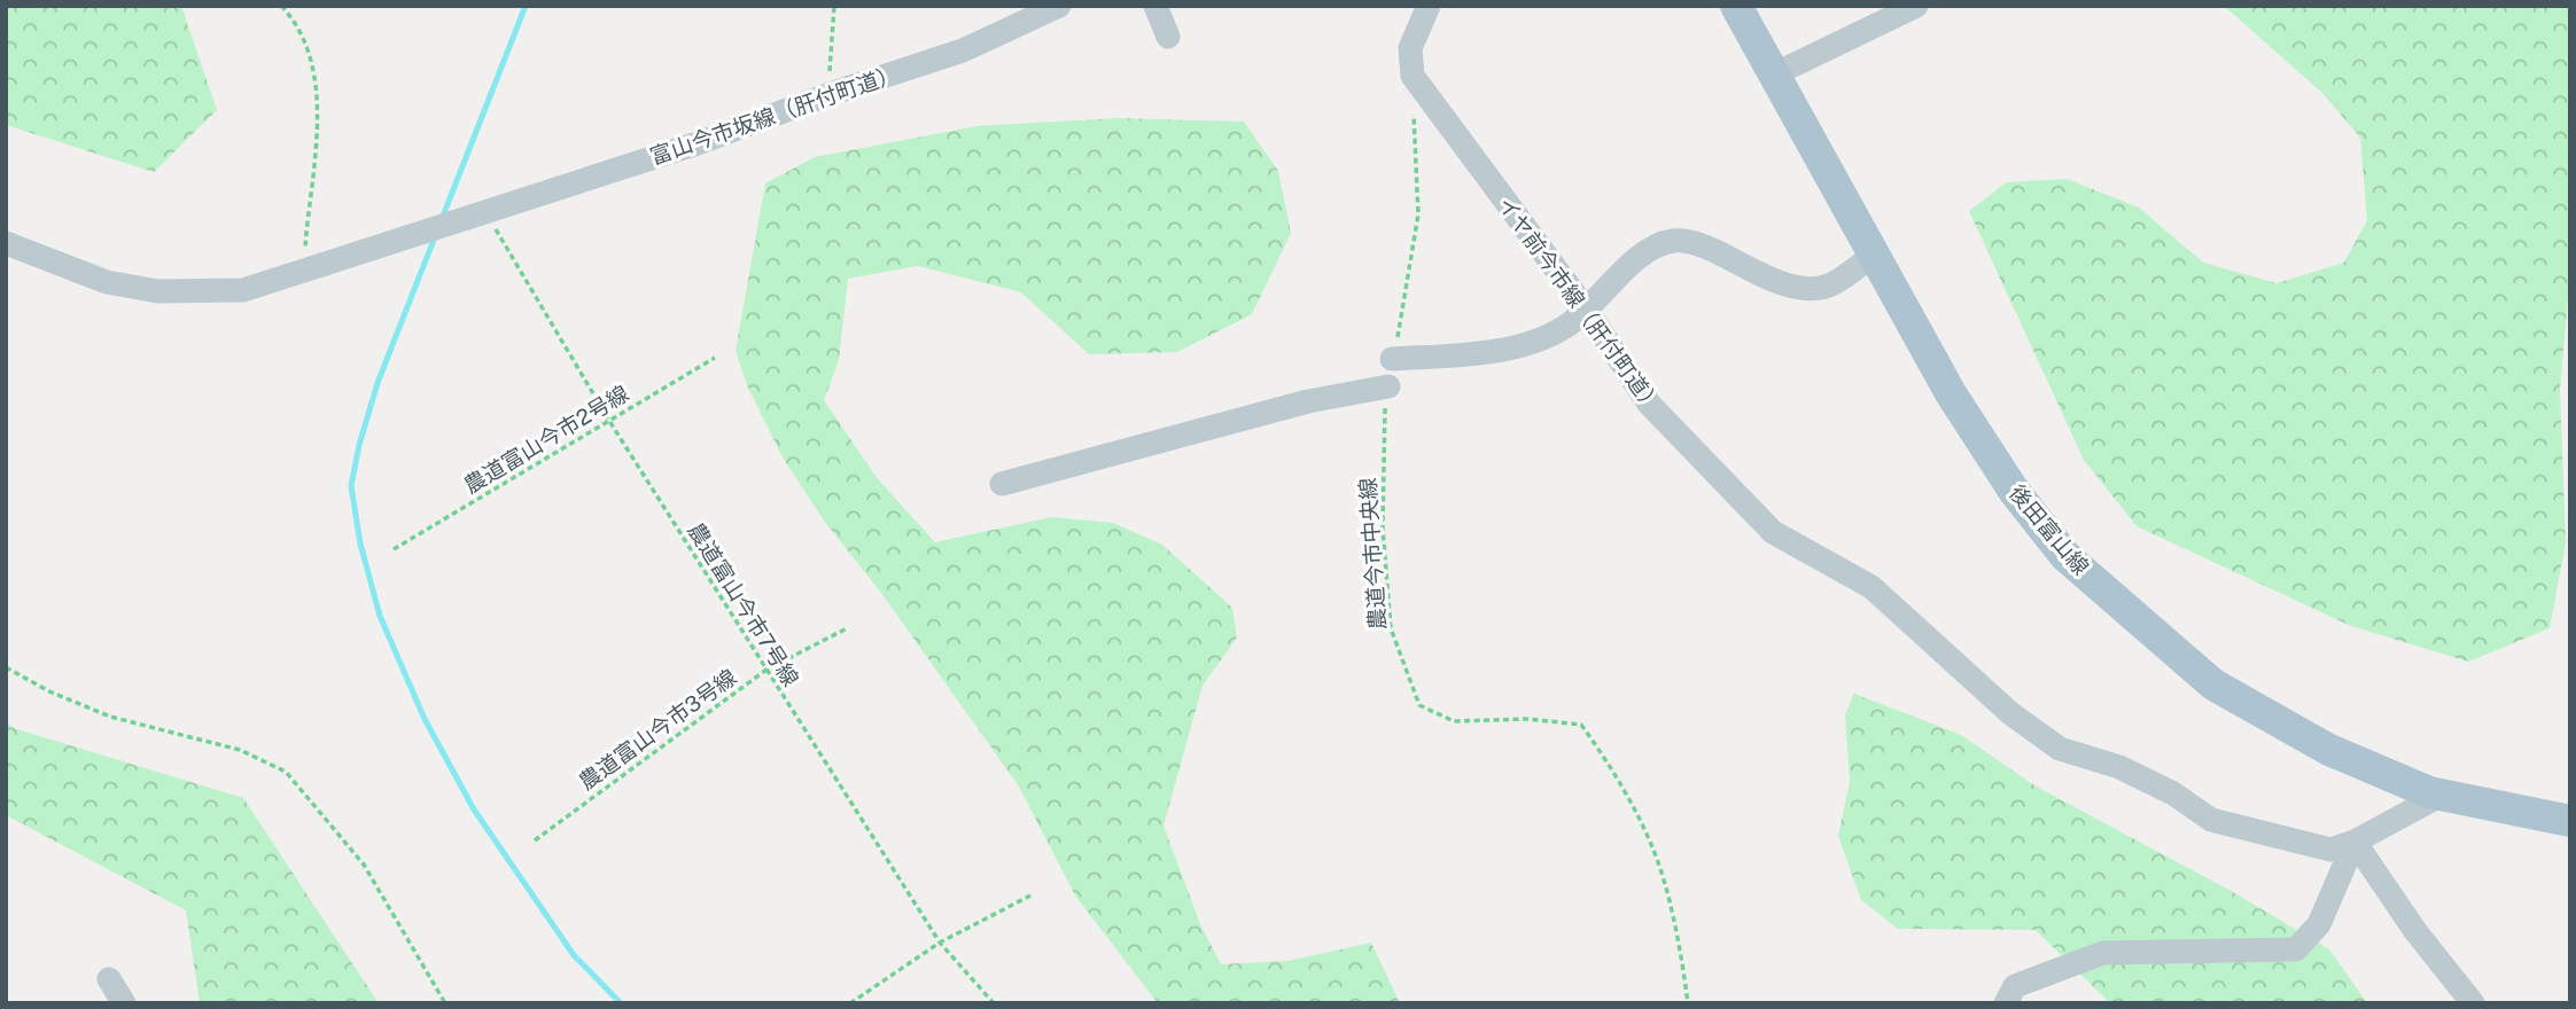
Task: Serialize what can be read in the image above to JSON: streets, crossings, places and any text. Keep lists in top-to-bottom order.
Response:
{
  "streets": {
    "main road": ["後田富山線"],
    "street": ["富山今市坂線（肝付町道）", "イヤ前今市線（肝付町道）"],
    "path": [
      "農道富山今市2号線",
      "農道今市中央線",
      "農道富山今市7号線",
      "農道富山今市3号線"
    ]
  },
  "crossings": [
    ["富山今市坂線（肝付町道）", "農道富山今市7号線"],
    ["農道富山今市2号線", "農道富山今市7号線"],
    ["農道富山今市7号線", "農道富山今市3号線"]
  ]
}
